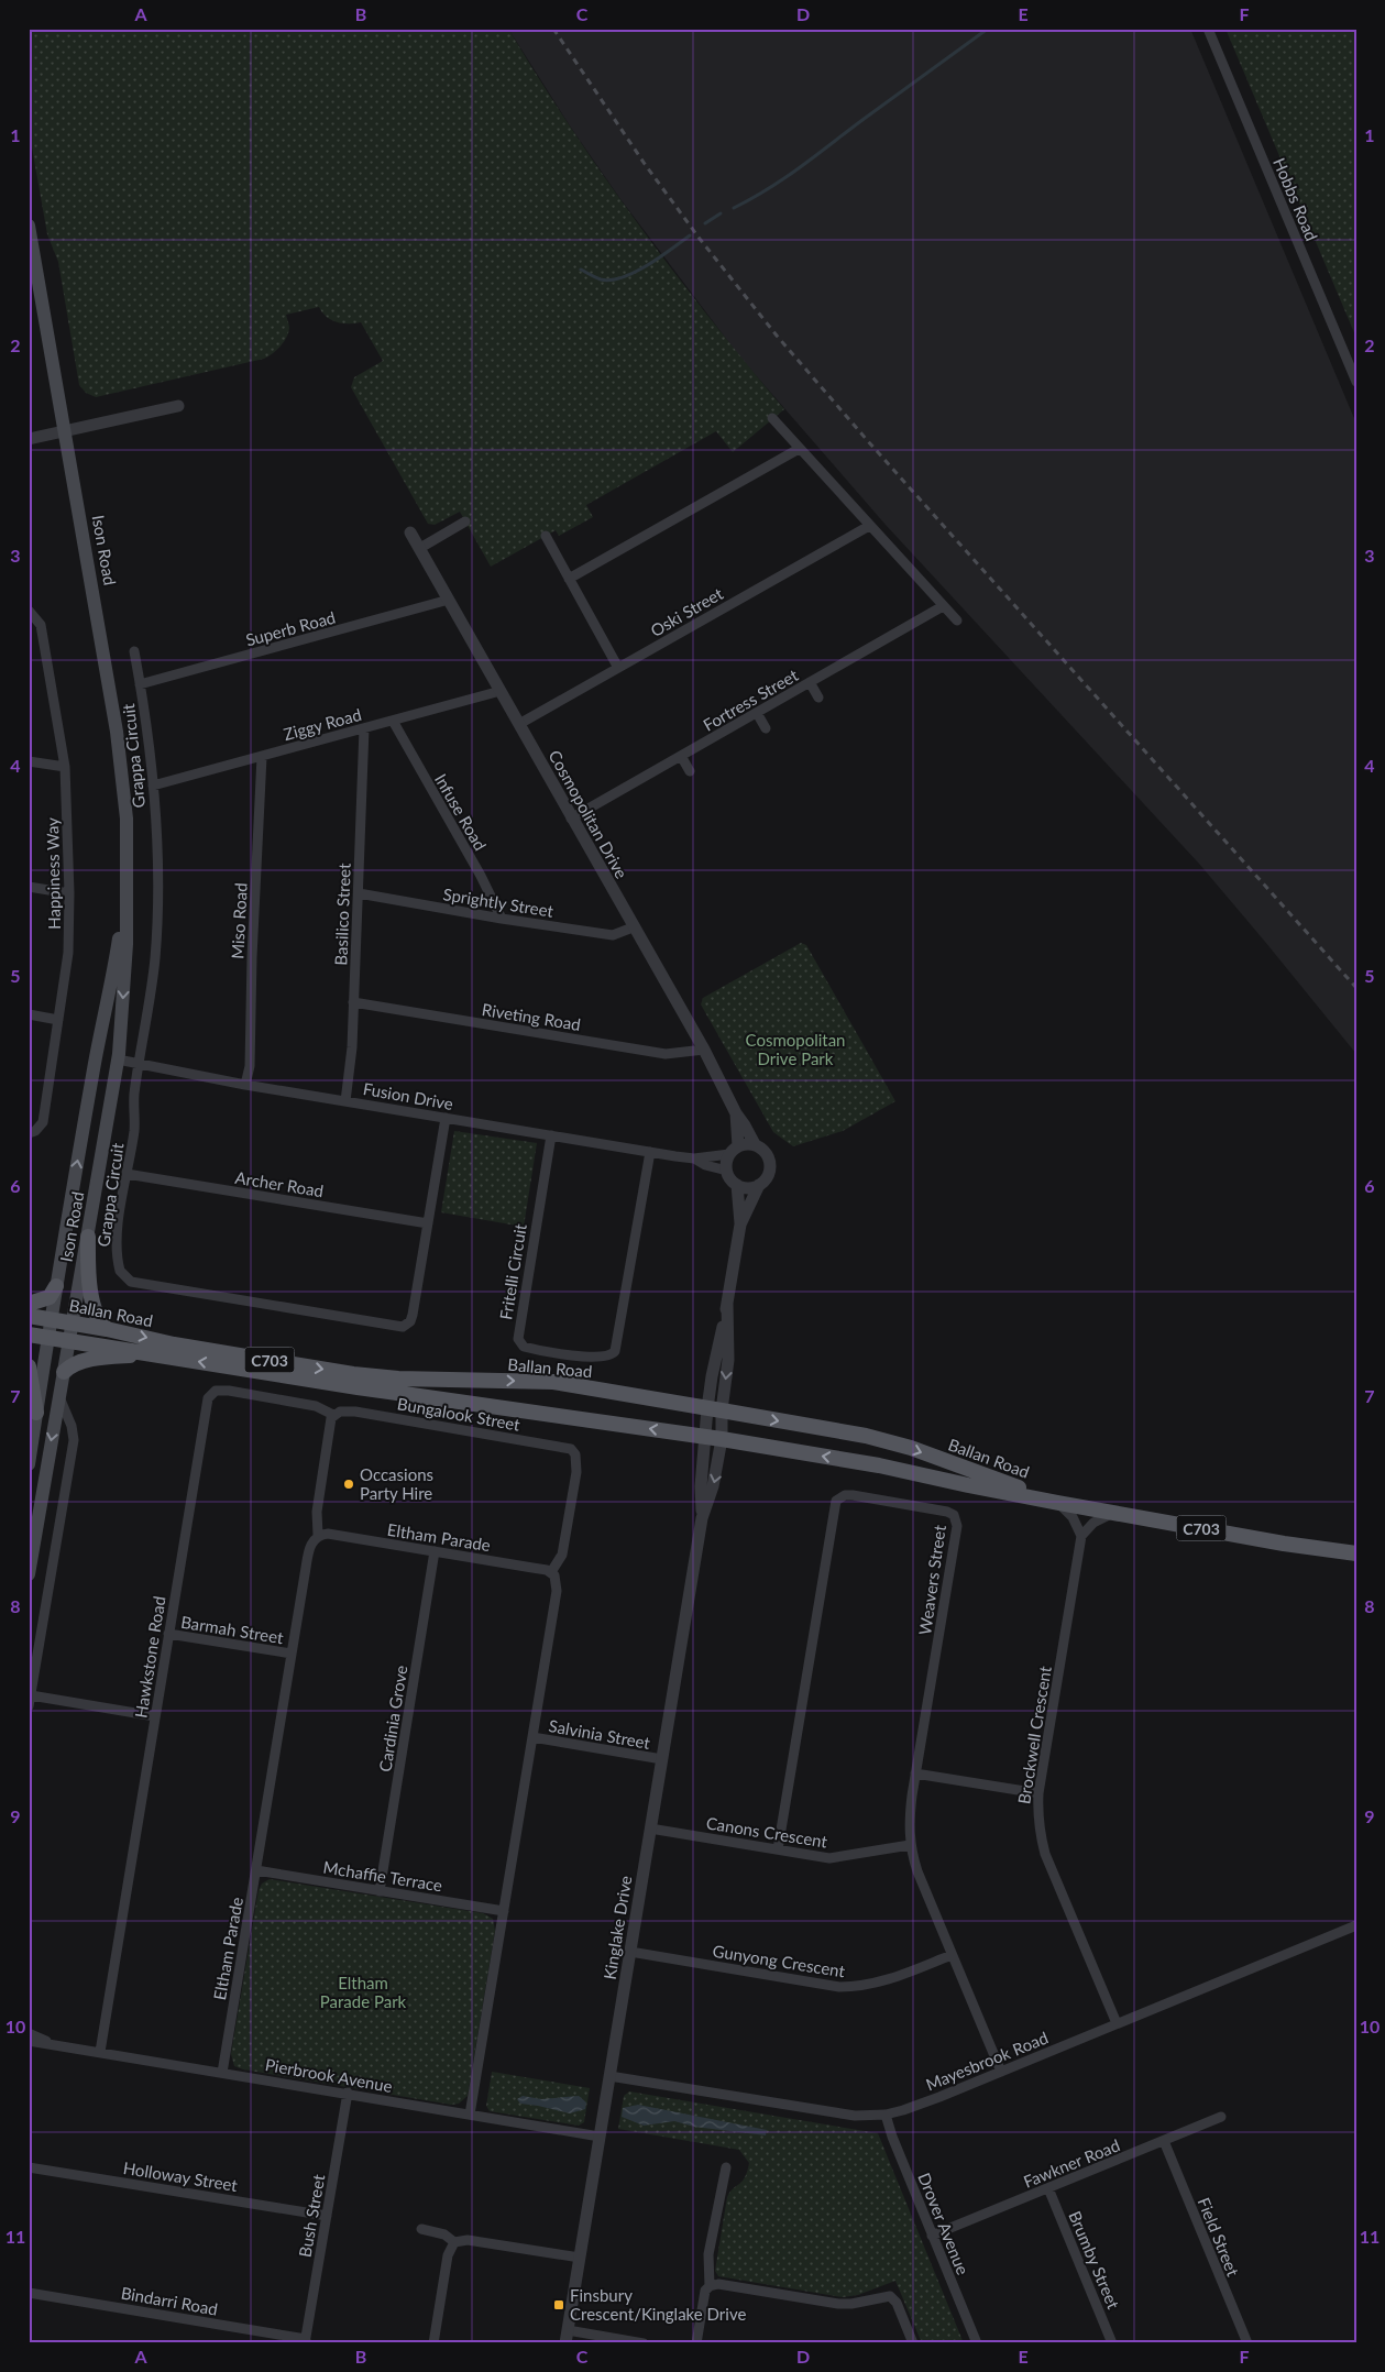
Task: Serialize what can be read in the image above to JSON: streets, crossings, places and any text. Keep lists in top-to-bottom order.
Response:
{
  "streets": {
    "main road": ["Ison Road", "Ballan Road", "C703"],
    "street": [
      "Hobbs Road",
      "Oski Street",
      "Superb Road",
      "Fortress Street",
      "Ziggy Road",
      "Grappa Circuit",
      "Infuse Road",
      "Cosmopolitan Drive",
      "Happiness Way",
      "Sprightly Street",
      "Basilico Street",
      "Miso Road",
      "Riveting Road",
      "Fusion Drive",
      "Archer Road",
      "Fritelli Circuit",
      "Bungalook Street",
      "Eltham Parade",
      "Weavers Street",
      "Barmah Street",
      "Hawkstone Road",
      "Cardinia Grove",
      "Salvinia Street",
      "Brockwell Crescent",
      "Canons Crescent",
      "Mchaffie Terrace",
      "Kinglake Drive",
      "Gunyong Crescent",
      "Mayesbrook Road",
      "Pierbrook Avenue",
      "Fawkner Road",
      "Holloway Street",
      "Bush Street",
      "Drover Avenue",
      "Field Street",
      "Brumby Street",
      "Bindarri Road"
    ]
  },
  "crossings": [
    ["Ison Road", "Fusion Drive"],
    ["Ison Road", "Ballan Road"],
    ["Oski Street", "Cosmopolitan Drive"],
    ["Superb Road", "Grappa Circuit"],
    ["Superb Road", "Cosmopolitan Drive"],
    ["Fortress Street", "Cosmopolitan Drive"],
    ["Ziggy Road", "Grappa Circuit"],
    ["Ziggy Road", "Infuse Road"],
    ["Ziggy Road", "Cosmopolitan Drive"],
    ["Ziggy Road", "Basilico Street"],
    ["Ziggy Road", "Miso Road"],
    ["Grappa Circuit", "Fusion Drive"],
    ["Grappa Circuit", "Archer Road"],
    ["Infuse Road", "Sprightly Street"],
    ["Cosmopolitan Drive", "Sprightly Street"],
    ["Cosmopolitan Drive", "Riveting Road"],
    ["Cosmopolitan Drive", "Fusion Drive"],
    ["Sprightly Street", "Basilico Street"],
    ["Basilico Street", "Riveting Road"],
    ["Basilico Street", "Fusion Drive"],
    ["Miso Road", "Fusion Drive"],
    ["Fusion Drive", "Fritelli Circuit"],
    ["Ballan Road", "Kinglake Drive"],
    ["Bungalook Street", "Eltham Parade"],
    ["Bungalook Street", "Hawkstone Road"],
    ["Eltham Parade", "Barmah Street"],
    ["Eltham Parade", "Cardinia Grove"],
    ["Eltham Parade", "Mchaffie Terrace"],
    ["Eltham Parade", "Pierbrook Avenue"],
    ["Weavers Street", "Canons Crescent"],
    ["Weavers Street", "Gunyong Crescent"],
    ["Weavers Street", "Mayesbrook Road"],
    ["Barmah Street", "Hawkstone Road"],
    ["Hawkstone Road", "Pierbrook Avenue"],
    ["Cardinia Grove", "Mchaffie Terrace"],
    ["Salvinia Street", "Kinglake Drive"],
    ["Brockwell Crescent", "Mayesbrook Road"],
    ["Canons Crescent", "Kinglake Drive"],
    ["Kinglake Drive", "Gunyong Crescent"],
    ["Kinglake Drive", "Mayesbrook Road"],
    ["Kinglake Drive", "Pierbrook Avenue"],
    ["Mayesbrook Road", "Drover Avenue"],
    ["Pierbrook Avenue", "Bush Street"],
    ["Fawkner Road", "Drover Avenue"],
    ["Fawkner Road", "Field Street"],
    ["Fawkner Road", "Brumby Street"],
    ["Holloway Street", "Bush Street"],
    ["Bush Street", "Bindarri Road"]
  ],
  "parks": ["Cosmopolitan Drive Park", "Eltham Parade Park"],
  "places": {
    "other": ["Occasions Party Hire"],
    "transit": ["Finsbury Crescent/Kinglake Drive"]
  },
  "grid": {
    "columns": [
      "A",
      "B",
      "C",
      "D",
      "E",
      "F"
    ],
    "rows": [
      "1",
      "2",
      "3",
      "4",
      "5",
      "6",
      "7",
      "8",
      "9",
      "10",
      "11"
    ]
  }
}
